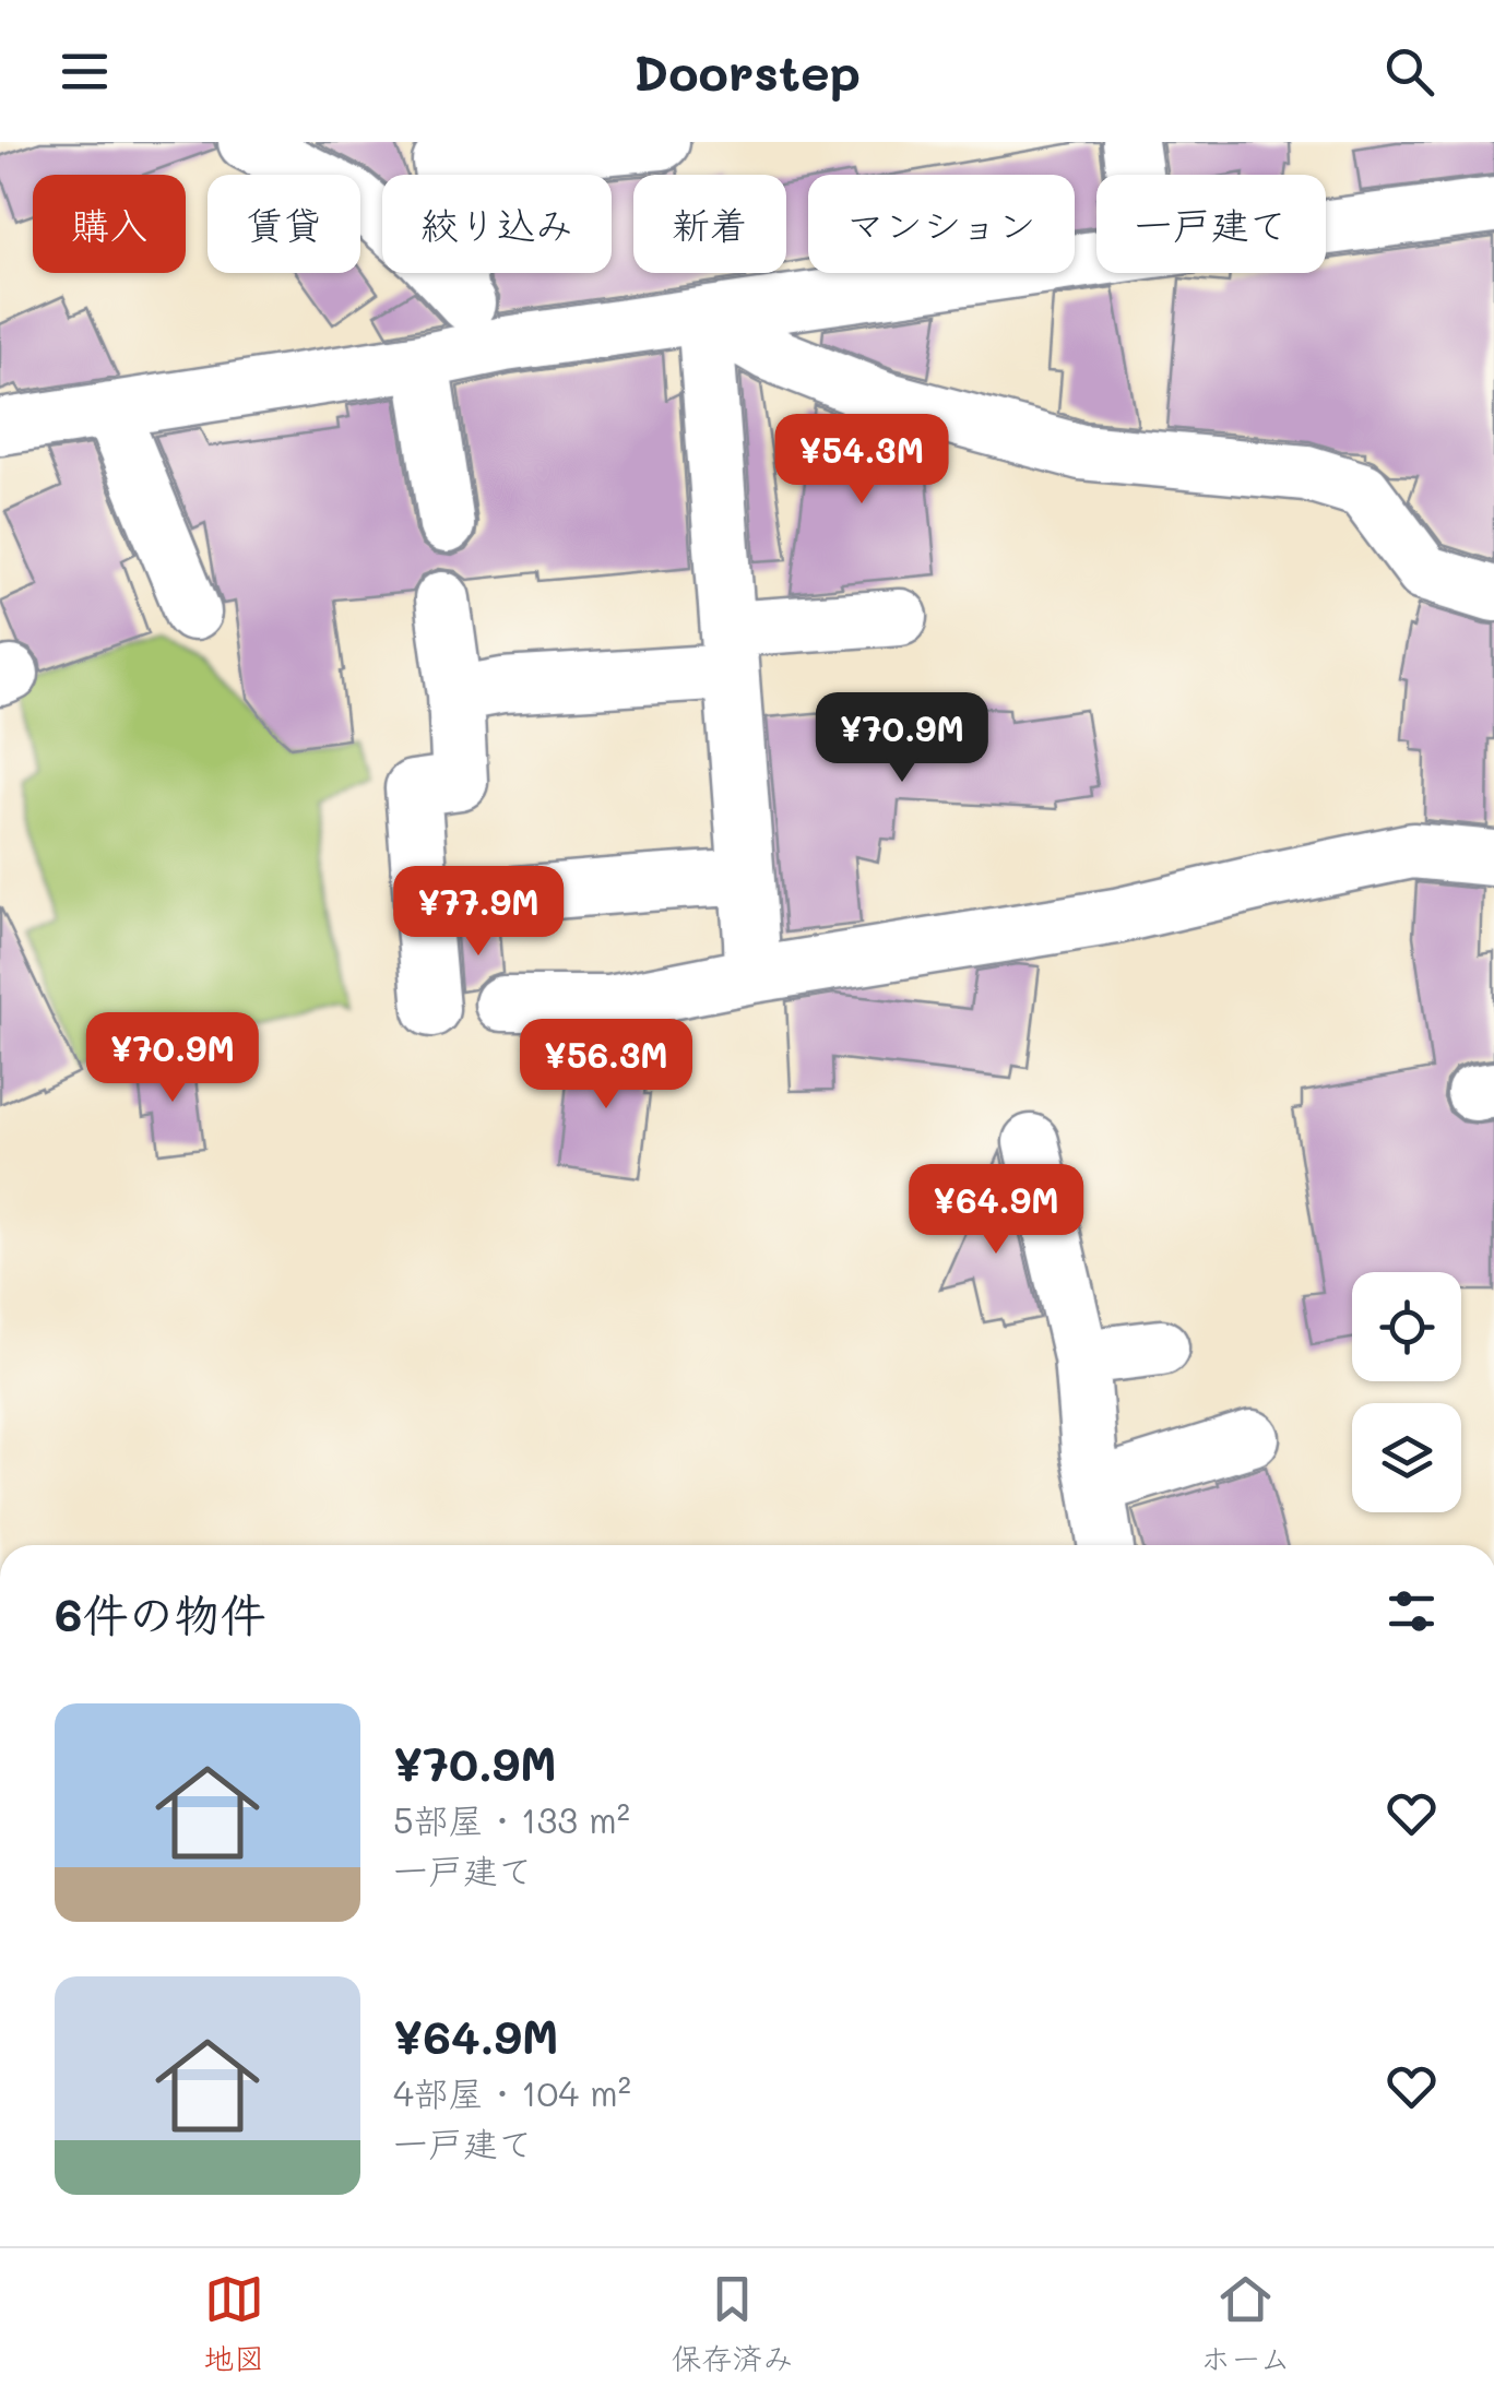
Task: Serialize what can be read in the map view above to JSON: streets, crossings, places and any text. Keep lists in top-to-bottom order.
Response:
{
  "page": {
    "header": "Doorstep",
    "chip": [
      "購入",
      "賃貸",
      "絞り込み",
      "新着",
      "マンション",
      "一戸建て"
    ],
    "price": [
      "¥54.3M",
      "¥70.9M",
      "¥77.9M",
      "¥70.9M",
      "¥56.3M",
      "¥64.9M"
    ],
    "heading": "6件の物件",
    "list": [
      {
        "name": "¥70.9M",
        "note": "5部屋 · 133 m² · 一戸建て"
      },
      {
        "name": "¥64.9M",
        "note": "4部屋 · 104 m² · 一戸建て"
      }
    ],
    "tabs": ["地図", "保存済み", "ホーム"]
  }
}
